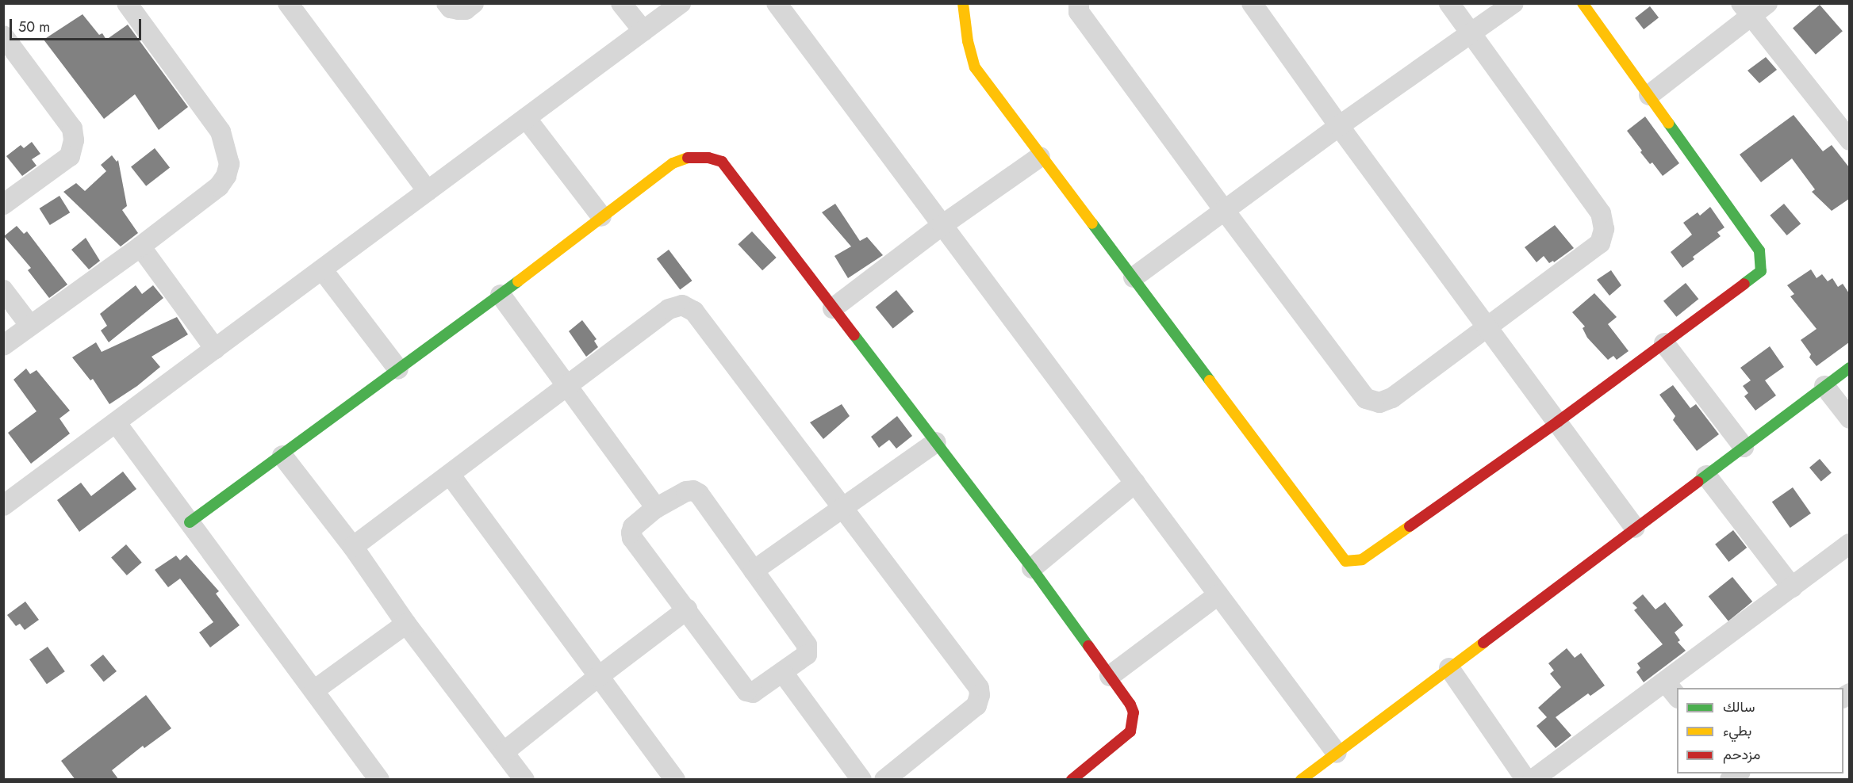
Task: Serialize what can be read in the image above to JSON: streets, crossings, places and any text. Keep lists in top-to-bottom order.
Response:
{
  "legend": ["سالك", "بطيء", "مزدحم"],
  "scale_bar": "50 m"
}
